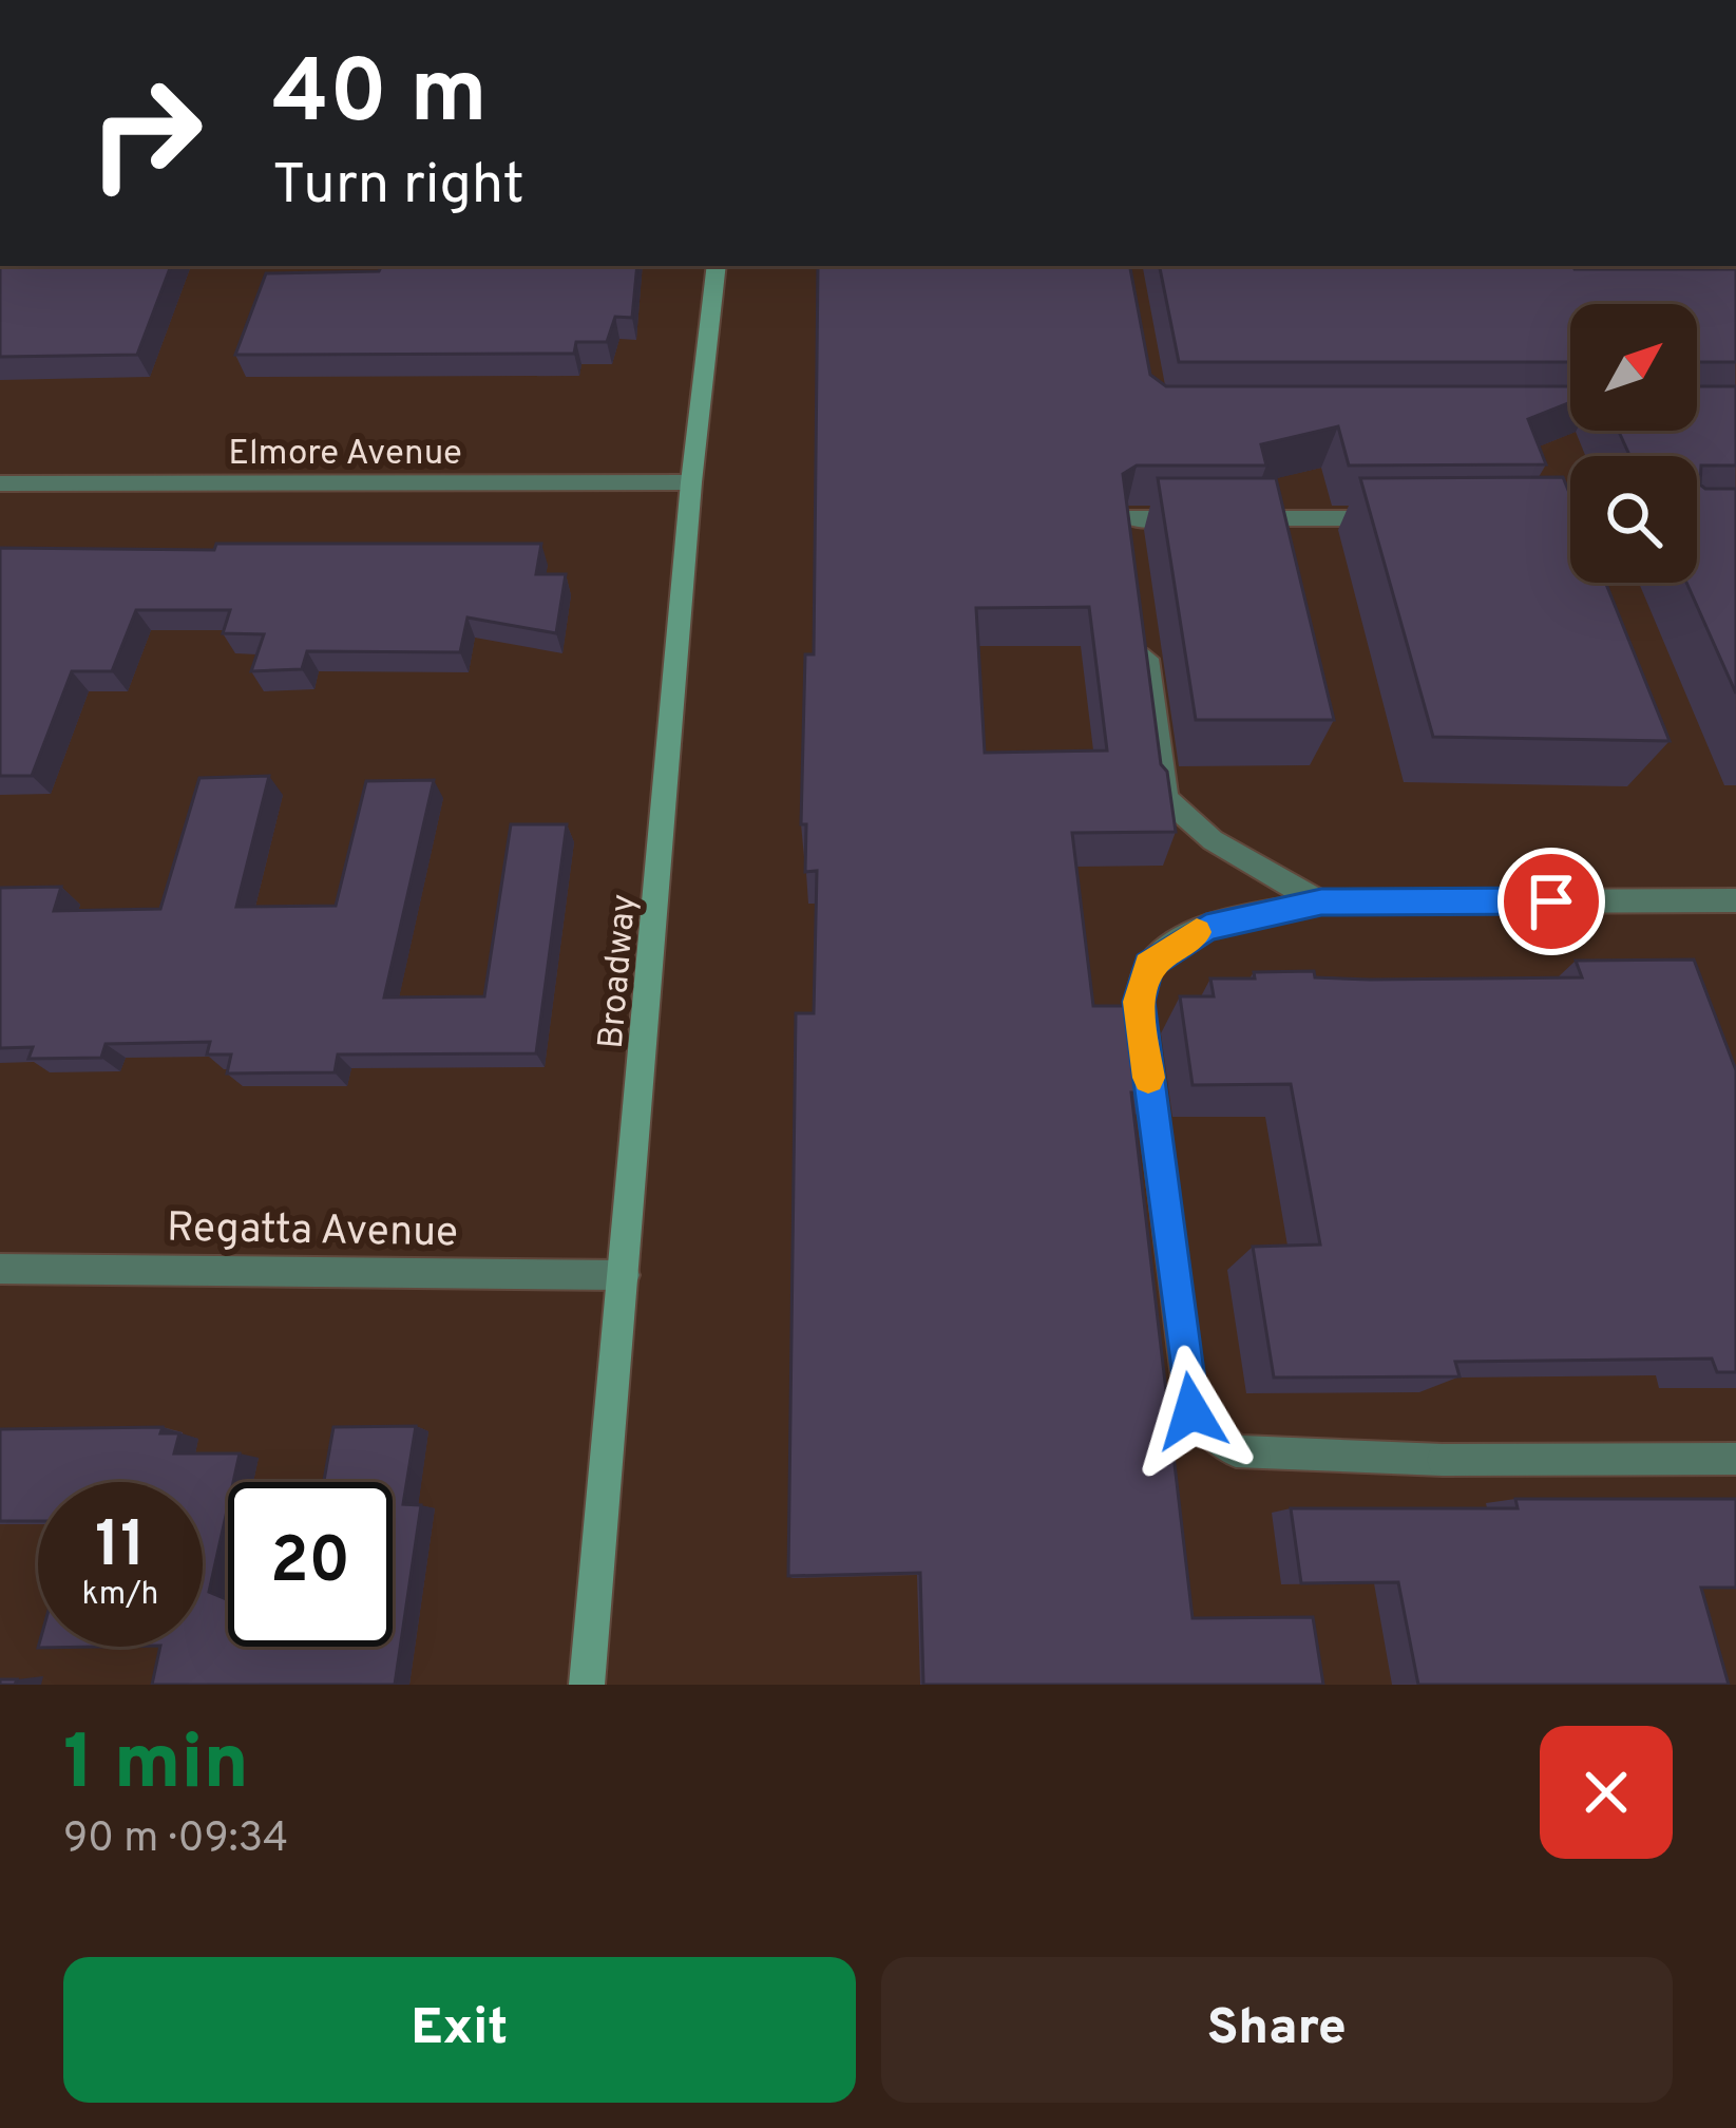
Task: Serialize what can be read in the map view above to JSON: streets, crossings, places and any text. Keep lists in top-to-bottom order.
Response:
{
  "streets": {
    "street": ["Elmore Avenue", "Broadway", "Regatta Avenue"]
  },
  "crossings": [
    ["Elmore Avenue", "Broadway"],
    ["Broadway", "Regatta Avenue"]
  ],
  "north": "top right",
  "page": {
    "turn": ["40 m", "Turn right"],
    "speed": "11 km/h",
    "limit": "20",
    "heading": ["1 min", "90 m · 09:34"],
    "buttons": ["Exit", "Share"]
  }
}
